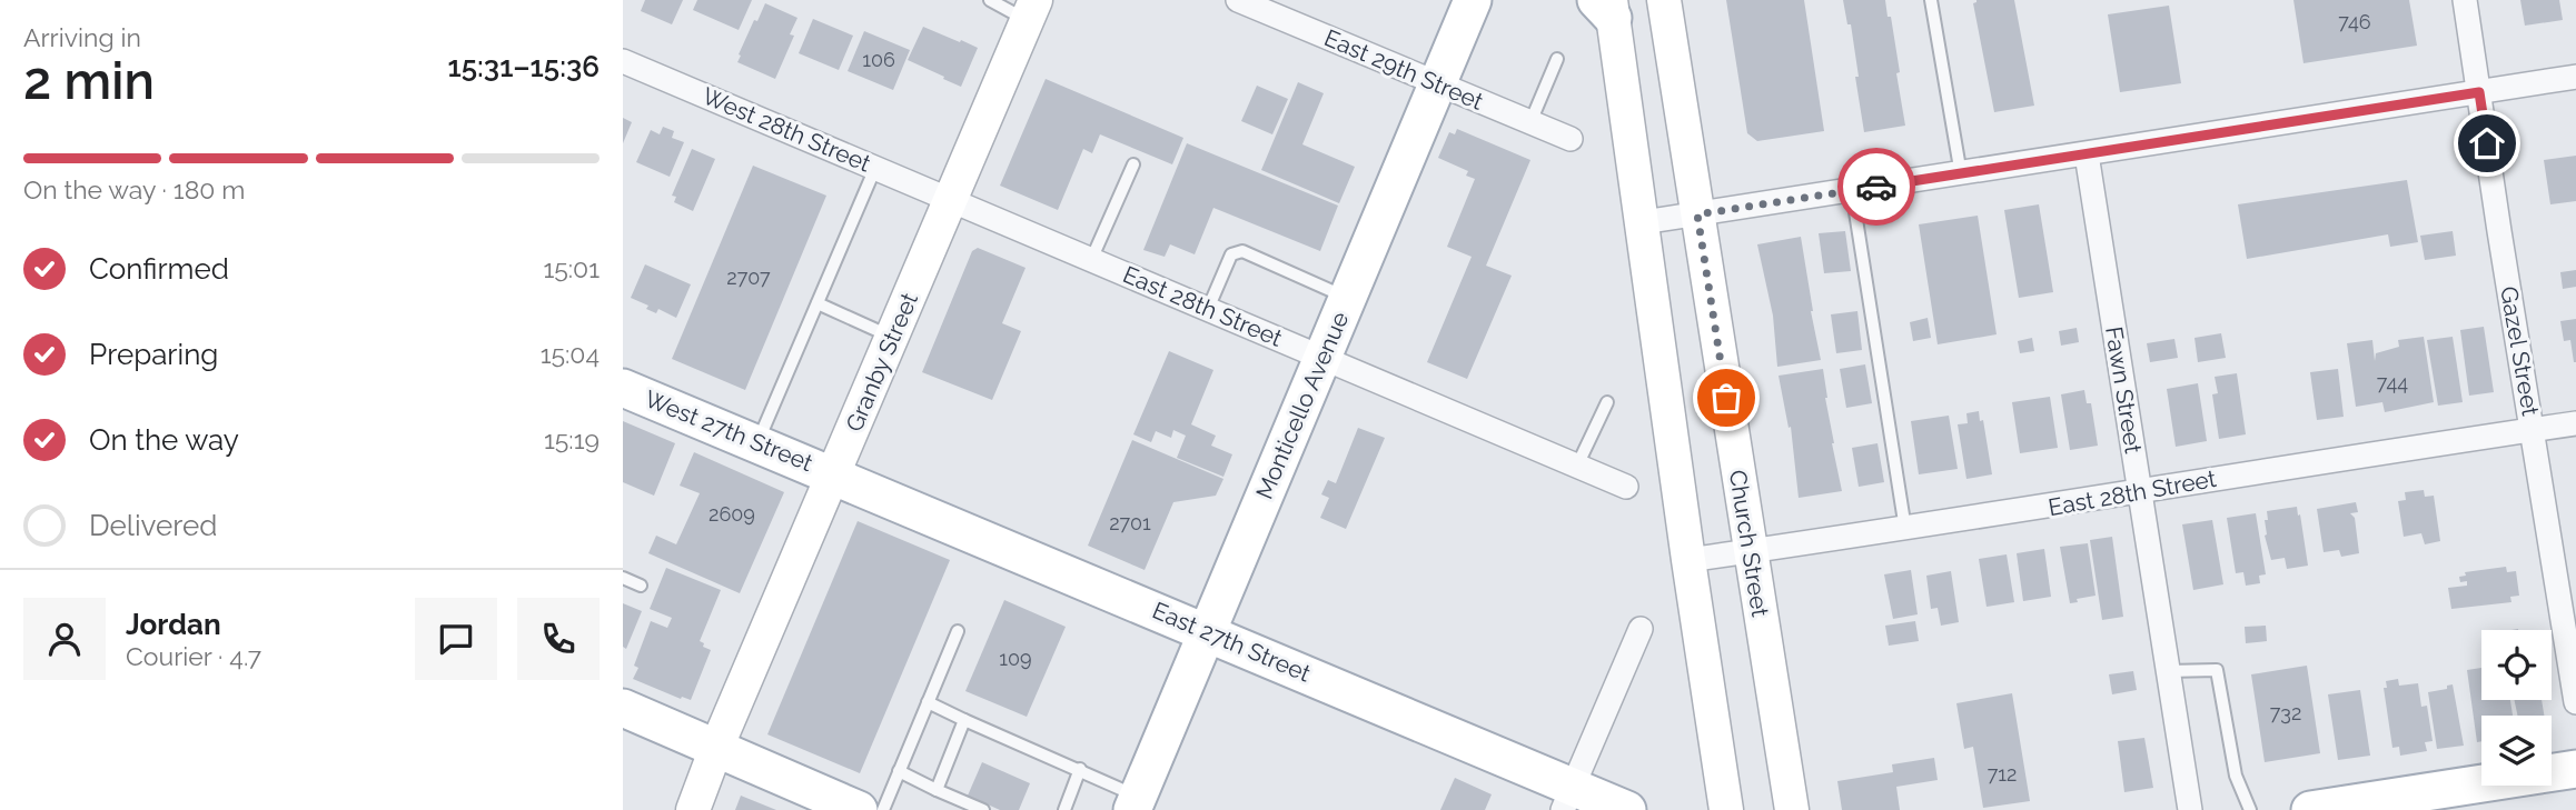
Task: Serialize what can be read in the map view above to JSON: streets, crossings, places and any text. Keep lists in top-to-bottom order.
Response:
{
  "streets": {
    "main road": [
      "Granby Street",
      "Monticello Avenue",
      "West 27th Street",
      "Church Street",
      "East 27th Street"
    ],
    "street": [
      "East 29th Street",
      "West 28th Street",
      "East 28th Street",
      "Gazel Street",
      "Fawn Street"
    ]
  },
  "crossings": [
    ["East 29th Street", "Monticello Avenue"],
    ["West 28th Street", "East 28th Street"],
    ["West 28th Street", "Granby Street"],
    ["East 28th Street", "Gazel Street"],
    ["East 28th Street", "Granby Street"],
    ["East 28th Street", "Fawn Street"],
    ["East 28th Street", "Monticello Avenue"],
    ["East 28th Street", "Church Street"],
    ["Granby Street", "West 27th Street"],
    ["Granby Street", "East 27th Street"],
    ["Monticello Avenue", "East 27th Street"],
    ["West 27th Street", "East 27th Street"]
  ],
  "house_numbers": [
    "746",
    "106",
    "2707",
    "744",
    "2609",
    "2701",
    "109",
    "732",
    "712"
  ],
  "page": {
    "heading": ["2 min", "Arriving in", "15:31–15:36"],
    "panel": ["Jordan", "Courier · 4.7"],
    "bar": "On the way · 180 m",
    "list": [
      ["Confirmed", "15:01"],
      ["Preparing", "15:04"],
      ["On the way", "15:19"],
      "Delivered"
    ]
  }
}
